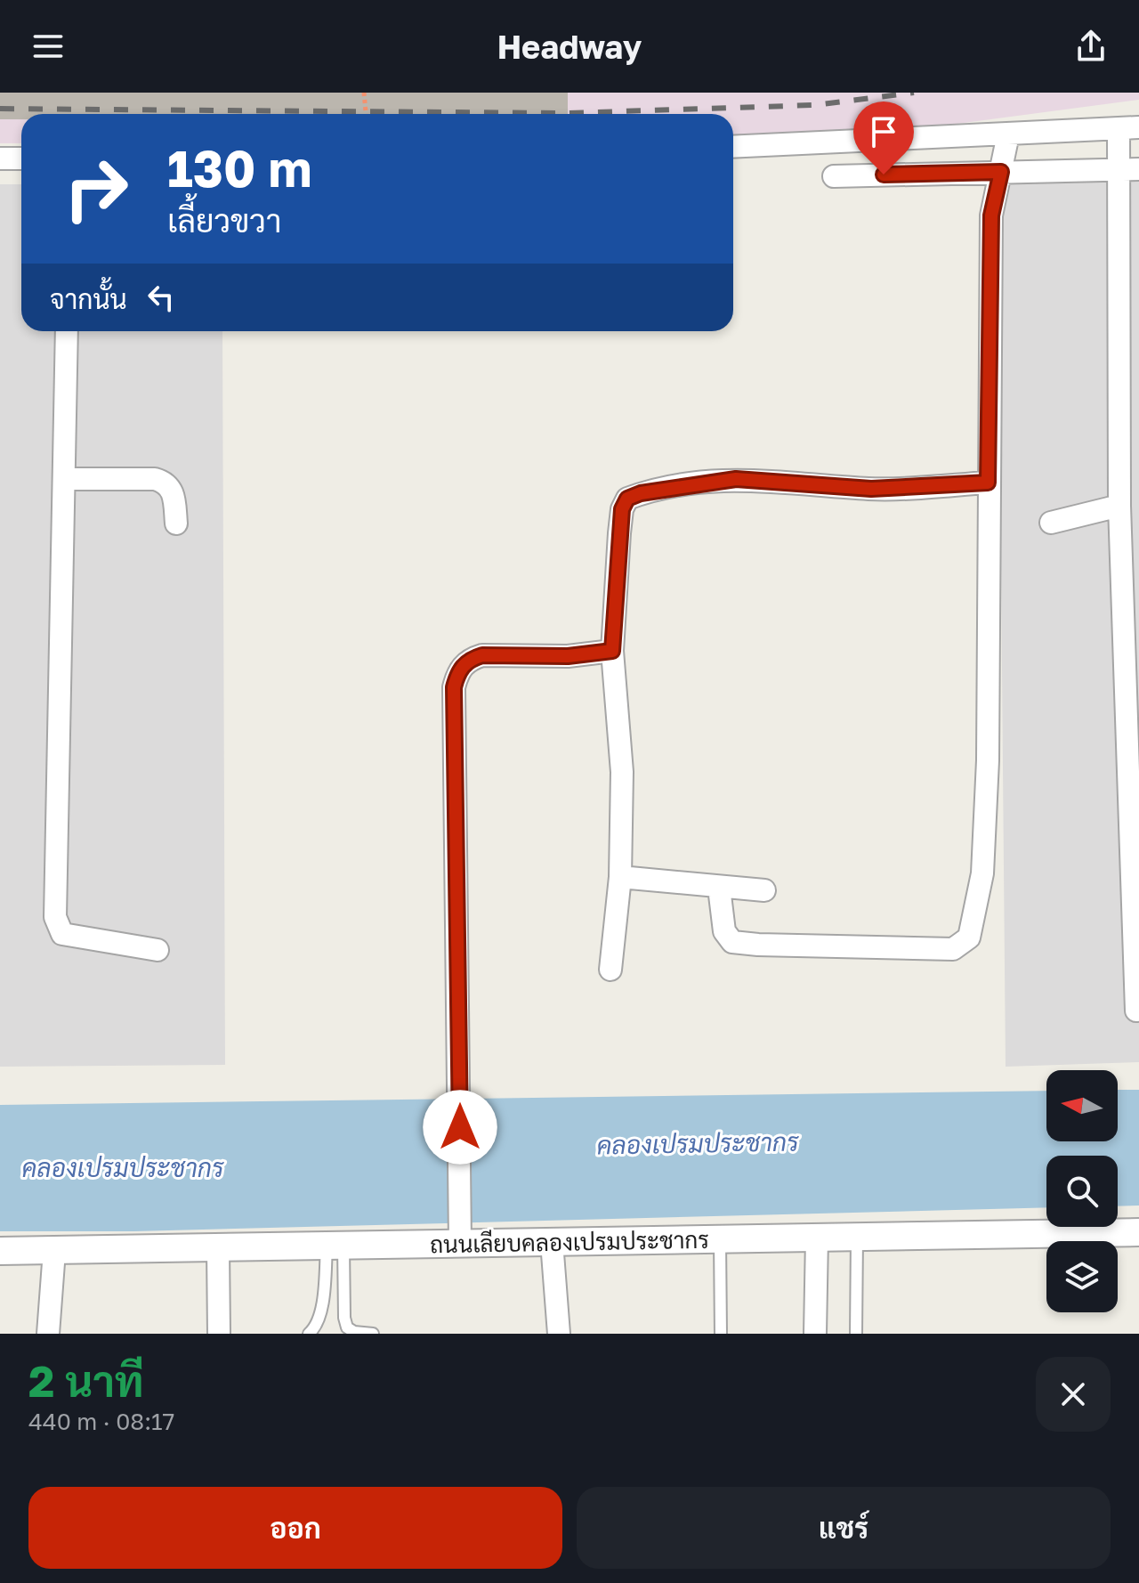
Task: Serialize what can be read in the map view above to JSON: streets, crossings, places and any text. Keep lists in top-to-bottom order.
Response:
{
  "streets": {
    "street": ["ถนนเลียบคลองเปรมประชากร"]
  },
  "water": ["คลองเปรมประชากร"],
  "north": "left",
  "page": {
    "header": "Headway",
    "turn": ["130 m", "เลี้ยวขวา"],
    "then": "จากนั้น",
    "heading": ["2 นาที", "440 m · 08:17"],
    "buttons": ["ออก", "แชร์"]
  }
}
